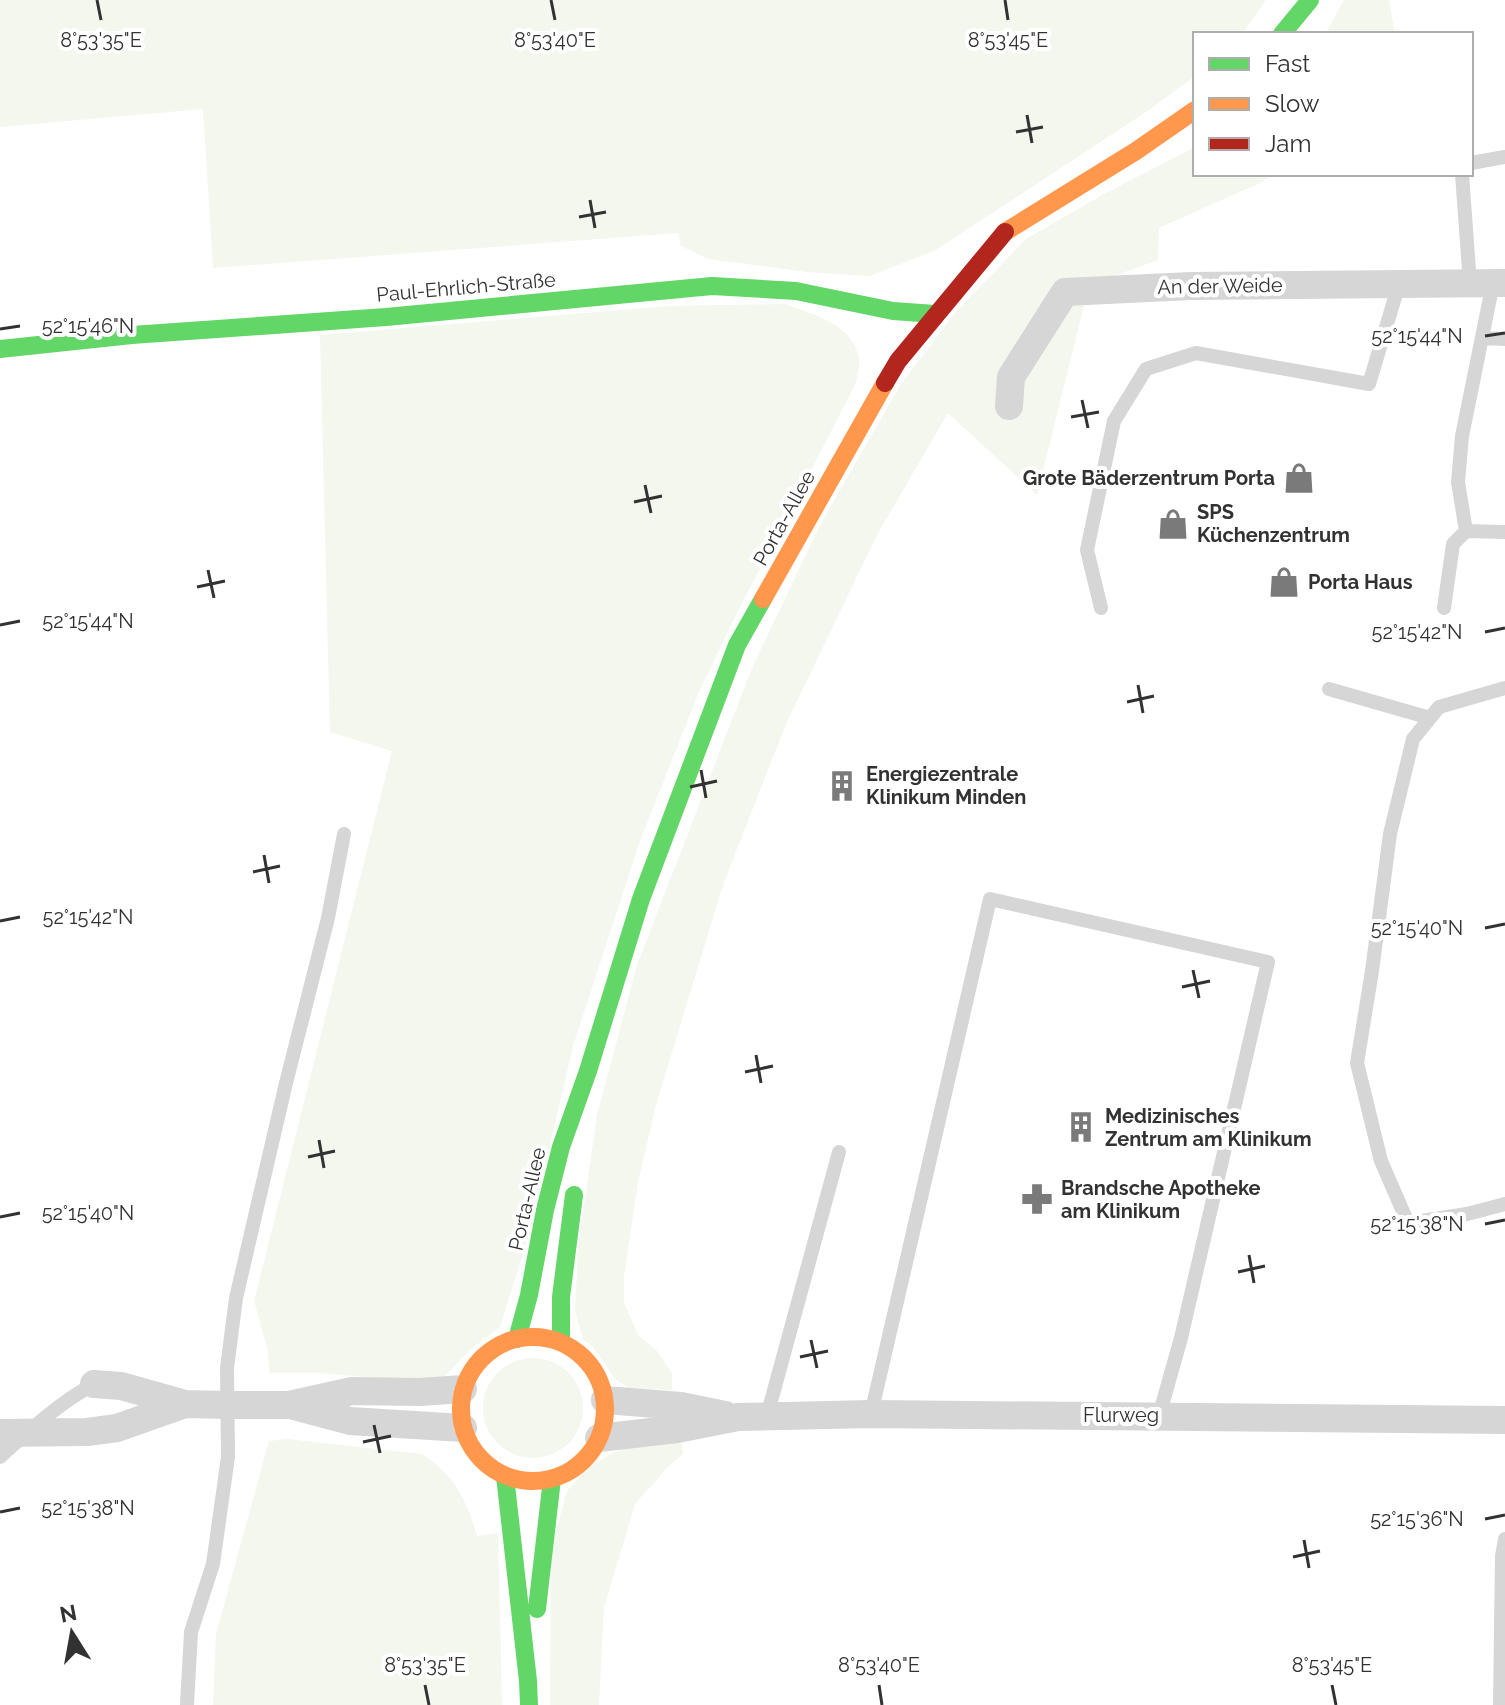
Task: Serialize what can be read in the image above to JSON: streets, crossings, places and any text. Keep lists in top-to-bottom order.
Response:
{
  "streets": {
    "street": [
      "An der Weide",
      "Paul-Ehrlich-Straße",
      "Porta-Allee",
      "Flurweg"
    ]
  },
  "crossings": [
    ["Paul-Ehrlich-Straße", "Porta-Allee"],
    ["Porta-Allee", "Flurweg"]
  ],
  "places": {
    "shop": ["Grote Bäderzentrum Porta", "SPS Küchenzentrum", "Porta Haus"],
    "building": ["Energiezentrale Klinikum Minden", "Medizinisches Zentrum am Klinikum"],
    "pharmacy": ["Brandsche Apotheke am Klinikum"]
  },
  "legend": ["Fast", "Slow", "Jam"],
  "north": "top",
  "coordinates": [
    "8°53'35\"E",
    "8°53'40\"E",
    "8°53'45\"E",
    "52°15'46\"N",
    "52°15'44\"N",
    "52°15'42\"N",
    "52°15'40\"N",
    "52°15'38\"N",
    "52°15'36\"N"
  ]
}
